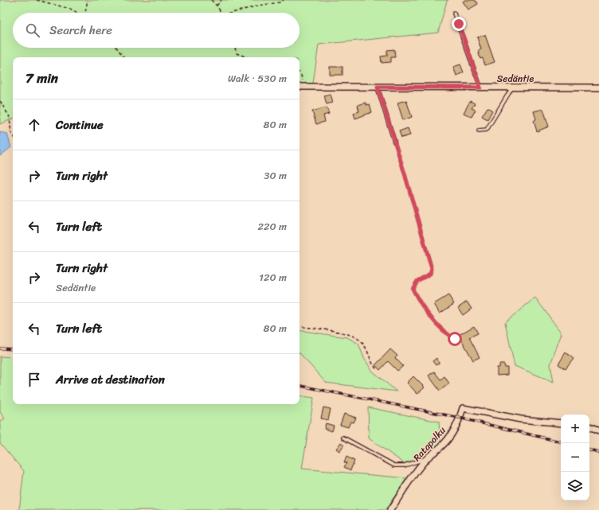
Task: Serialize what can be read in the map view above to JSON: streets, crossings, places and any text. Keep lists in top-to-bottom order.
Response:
{
  "streets": {
    "street": ["Sedäntie", "Ratapolku"]
  },
  "page": {
    "search": "Search here",
    "heading": ["7 min", "Walk · 530 m"],
    "list": [
      ["Continue", "80 m"],
      ["Turn right", "30 m"],
      ["Turn left", "220 m"],
      ["Turn right", "Sedäntie", "120 m"],
      ["Turn left", "80 m"],
      "Arrive at destination"
    ],
    "map_buttons": ["+", "−"]
  }
}
